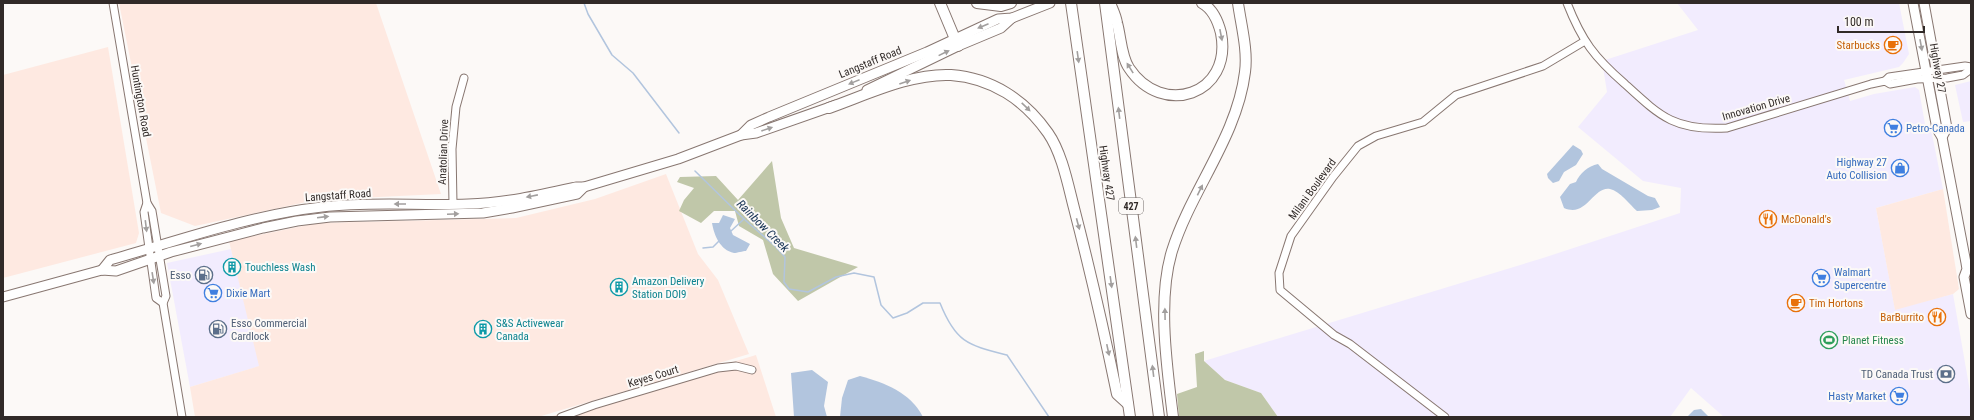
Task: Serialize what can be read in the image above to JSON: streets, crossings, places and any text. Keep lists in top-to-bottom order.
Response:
{
  "streets": {
    "highway": ["Highway 427", "427"],
    "main road": ["Langstaff Road", "Highway 27"],
    "street": [
      "Huntington Road",
      "Innovation Drive",
      "Anatolian Drive",
      "Milani Boulevard",
      "Keyes Court"
    ]
  },
  "crossings": [
    ["Langstaff Road", "Huntington Road"],
    ["Langstaff Road", "Anatolian Drive"],
    ["Highway 27", "Innovation Drive"],
    ["Innovation Drive", "Milani Boulevard"]
  ],
  "water": ["Rainbow Creek"],
  "places": {
    "cafe": ["Starbucks", "Tim Hortons"],
    "supermarket": [
      "Petro-Canada",
      "Walmart Supercentre",
      "Dixie Mart",
      "Hasty Market"
    ],
    "shop": ["Highway 27 Auto Collision"],
    "restaurant": ["McDonald's", "BarBurrito"],
    "building": ["Touchless Wash", "Amazon Delivery Station DOI9", "S&S Activewear Canada"],
    "fuel station": ["Esso", "Esso Commercial Cardlock"],
    "sports": ["Planet Fitness"],
    "bank": ["TD Canada Trust"]
  },
  "scale_bar": "100 m"
}
